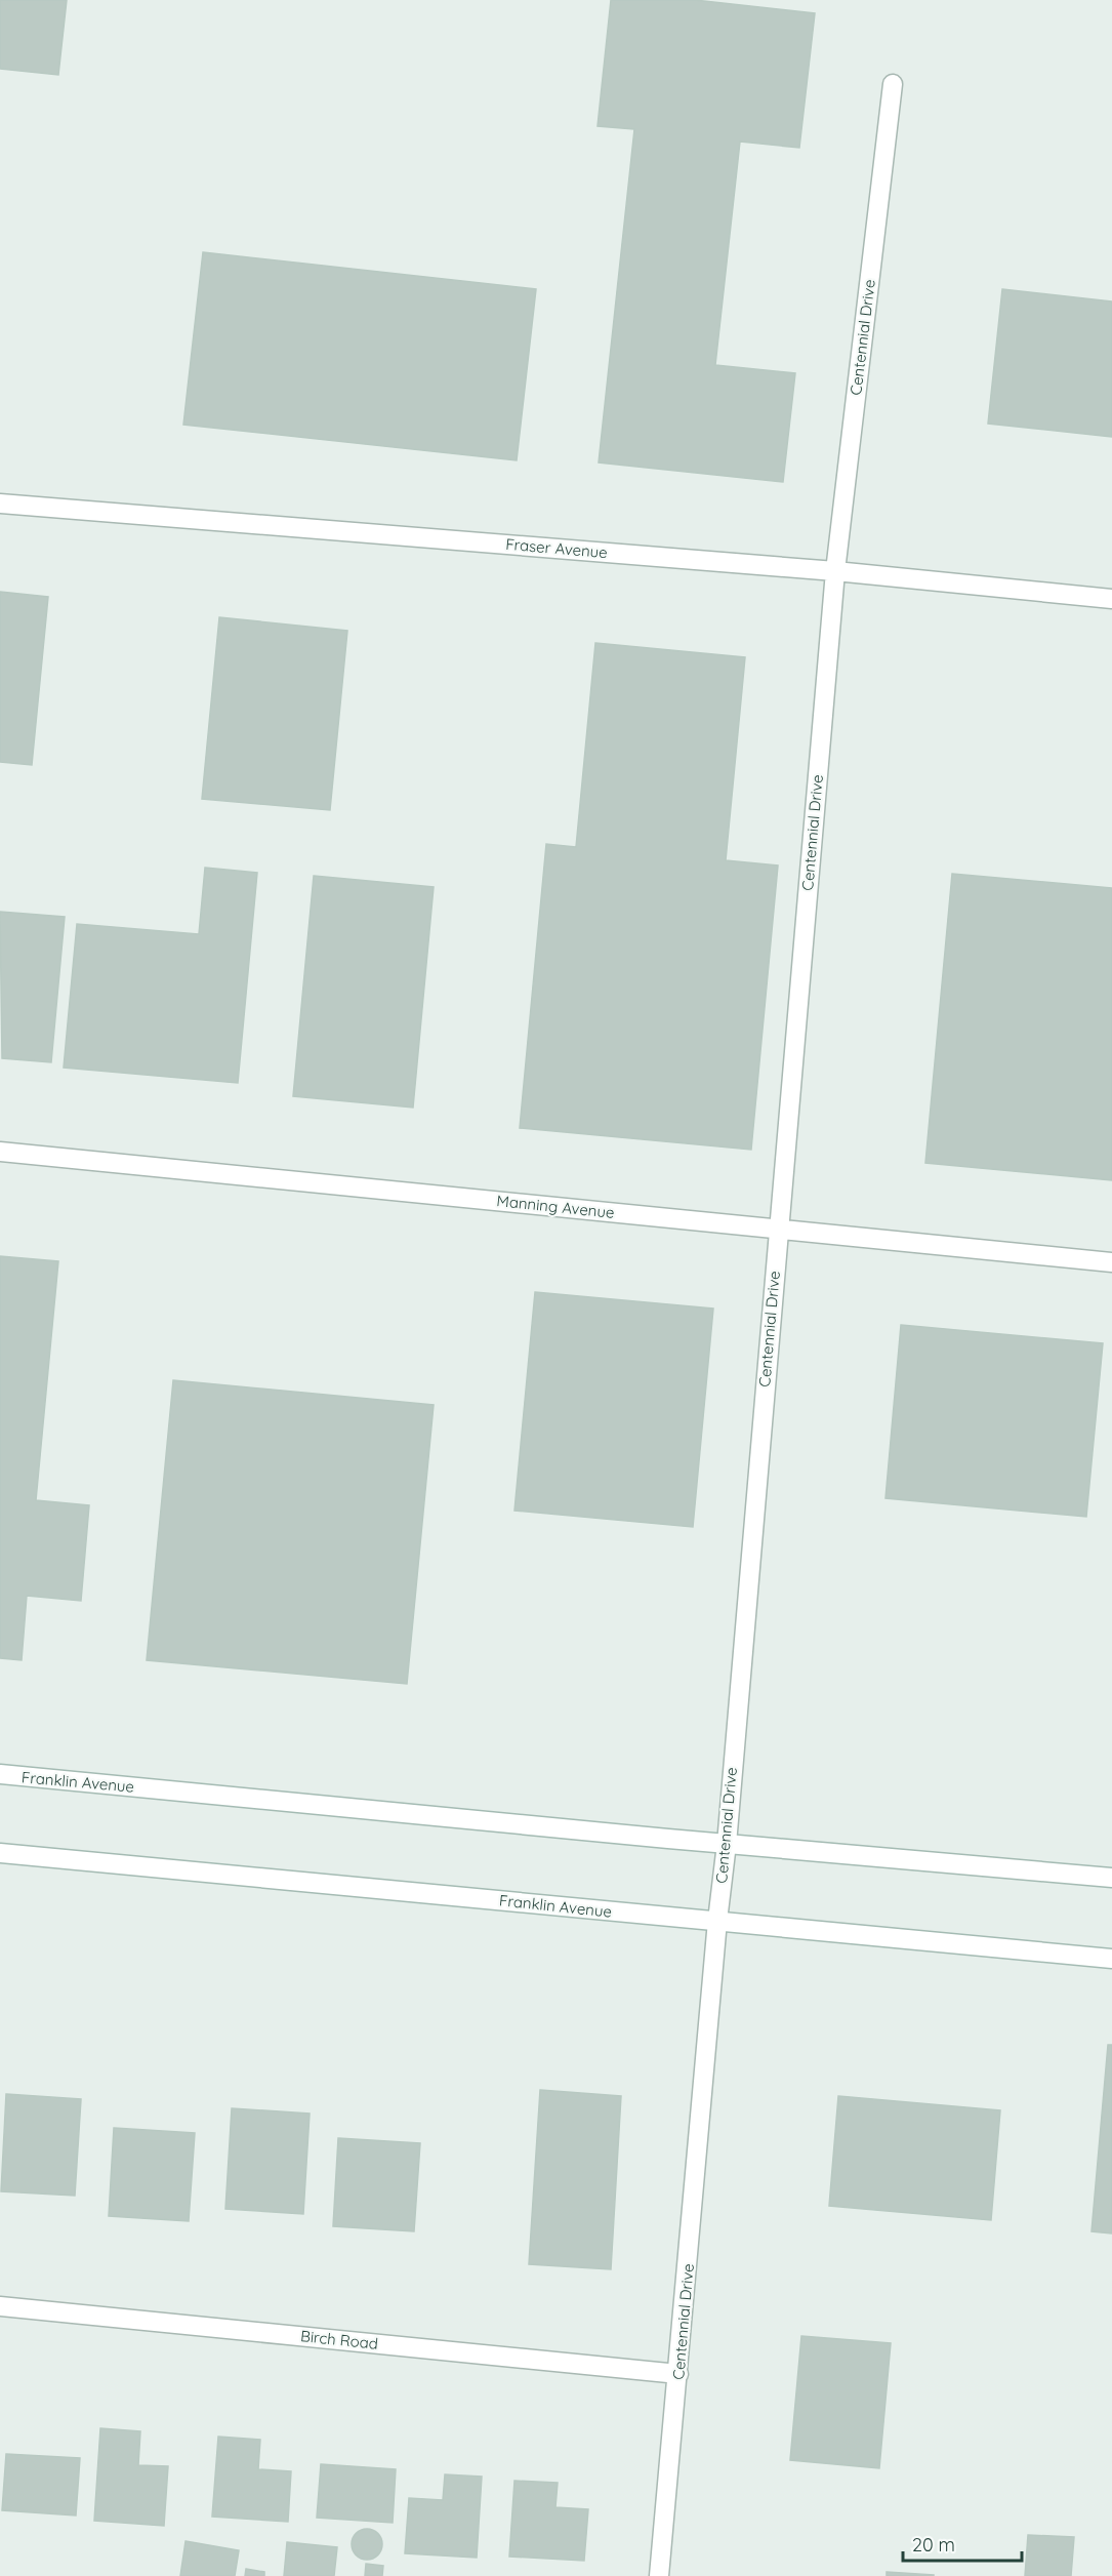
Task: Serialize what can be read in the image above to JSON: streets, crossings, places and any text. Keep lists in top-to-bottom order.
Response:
{
  "streets": {
    "street": [
      "Centennial Drive",
      "Fraser Avenue",
      "Manning Avenue",
      "Franklin Avenue",
      "Birch Road"
    ]
  },
  "crossings": [
    ["Centennial Drive", "Fraser Avenue"],
    ["Centennial Drive", "Manning Avenue"],
    ["Centennial Drive", "Franklin Avenue"],
    ["Centennial Drive", "Birch Road"]
  ],
  "scale_bar": "20 m"
}
